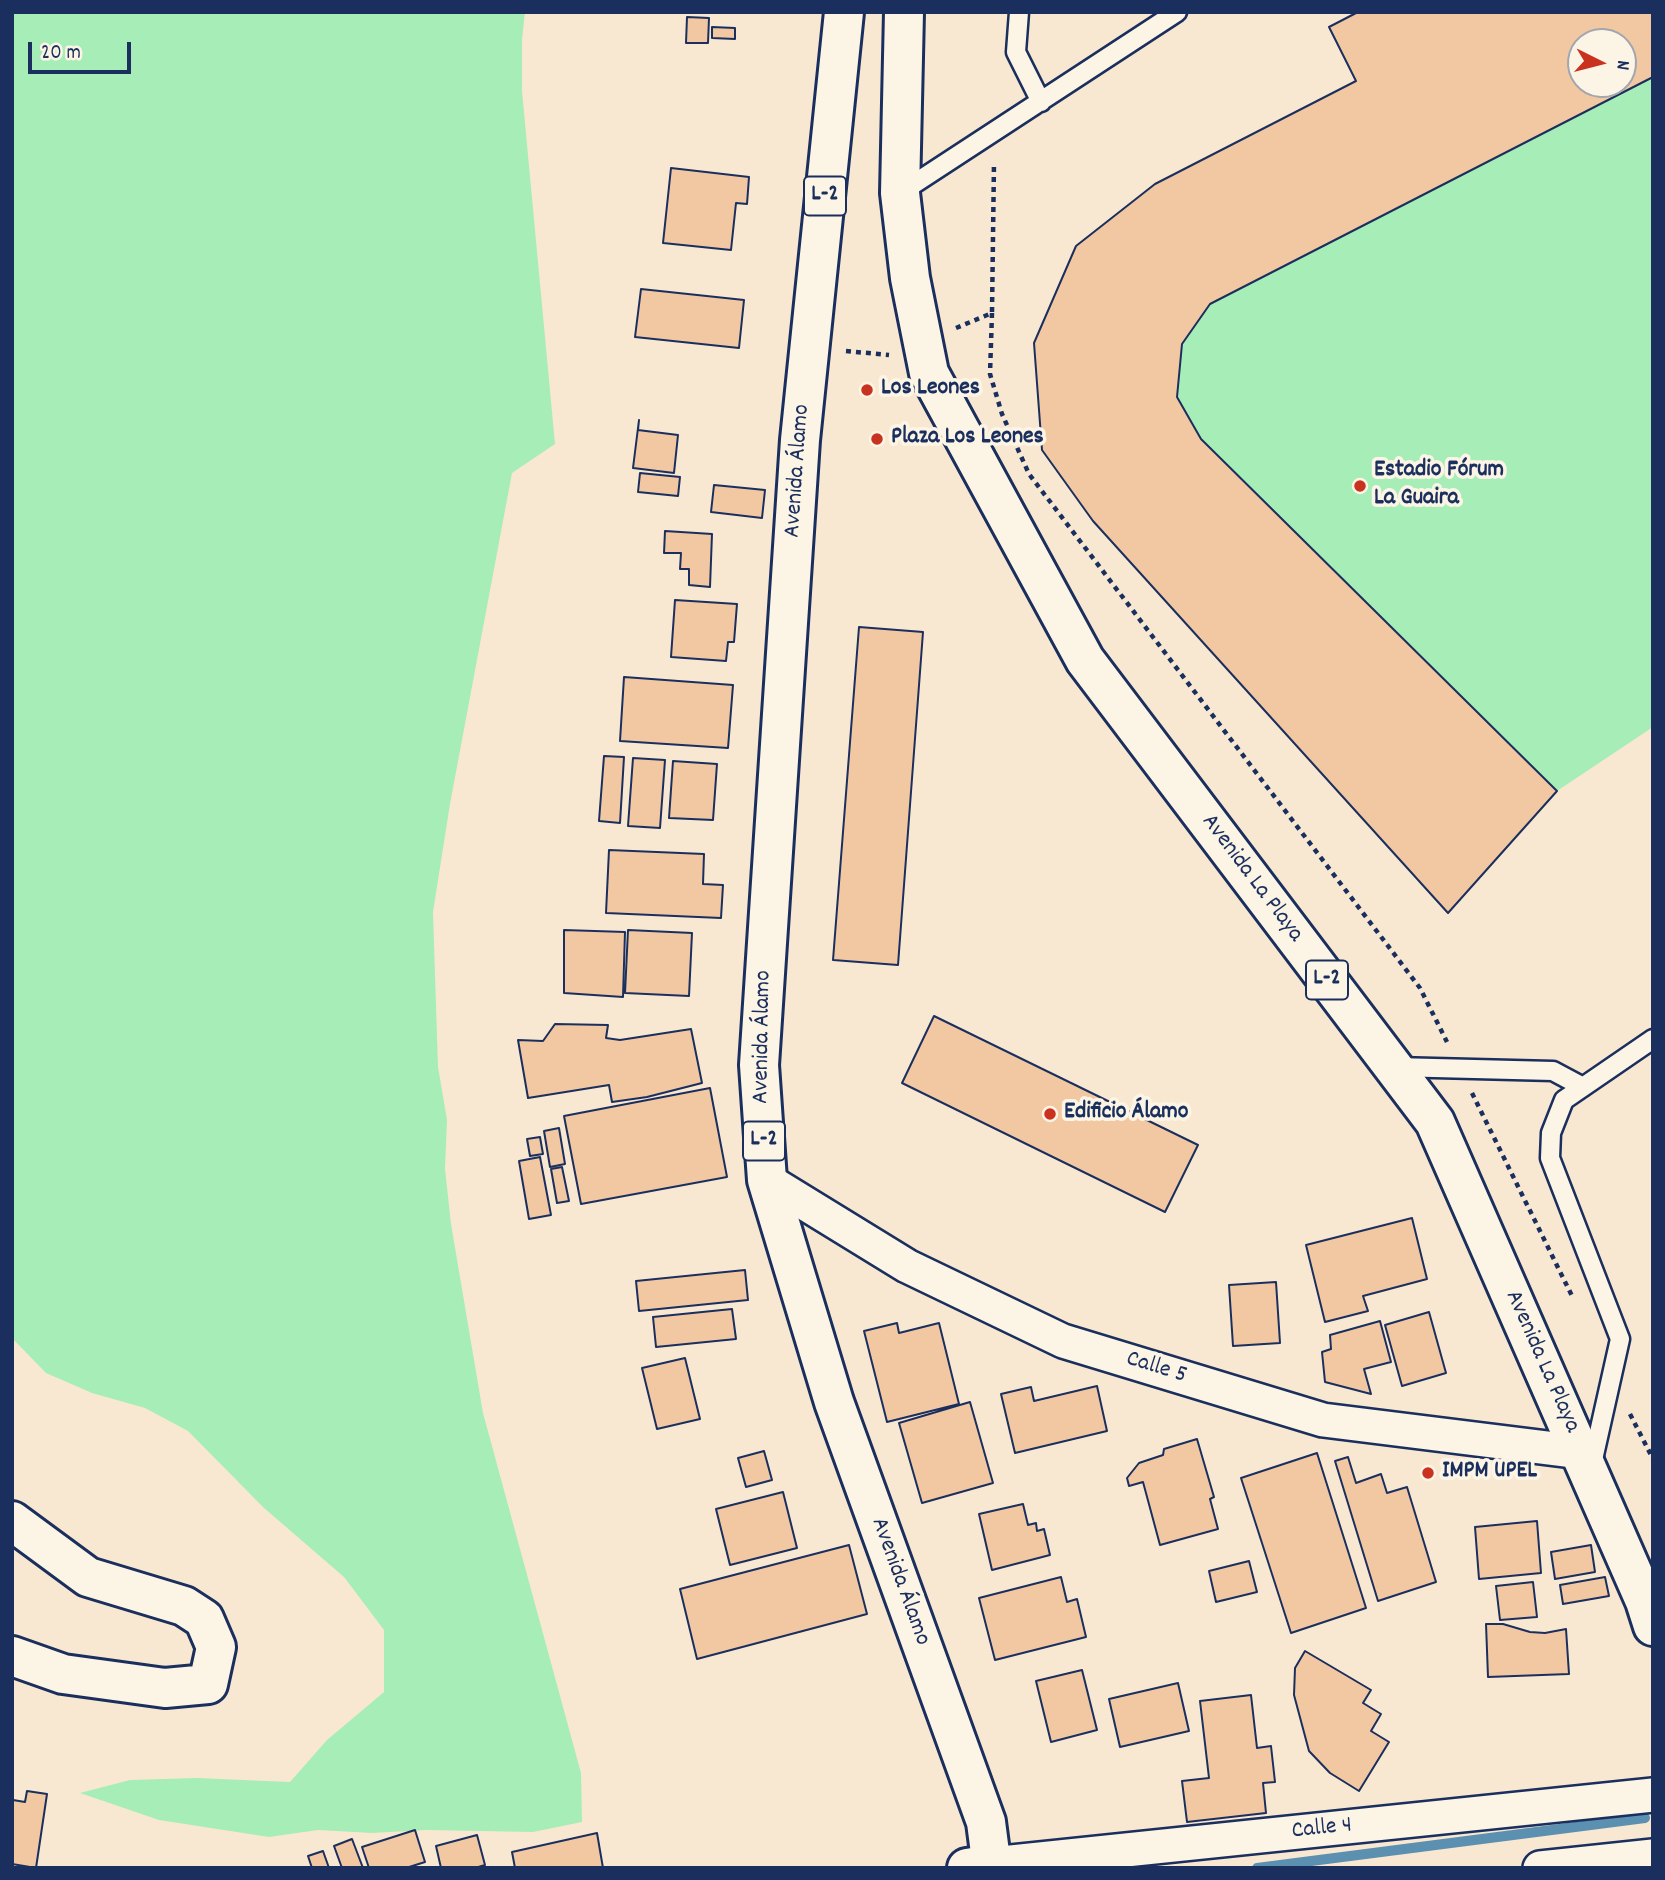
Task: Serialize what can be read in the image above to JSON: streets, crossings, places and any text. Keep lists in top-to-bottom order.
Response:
{
  "streets": {
    "main road": ["L-2", "Avenida Álamo", "Avenida La Playa"],
    "street": ["Calle 5", "Calle 4"]
  },
  "crossings": [
    ["L-2", "Avenida La Playa"],
    ["Avenida Álamo", "Calle 5"],
    ["Avenida Álamo", "Calle 4"],
    ["Avenida La Playa", "Calle 5"]
  ],
  "places": [
    "Los Leones",
    "Plaza Los Leones",
    "Estadio Fórum La Guaira",
    "Edificio Álamo",
    "IMPM UPEL"
  ],
  "scale_bar": "20 m",
  "north": "right"
}
